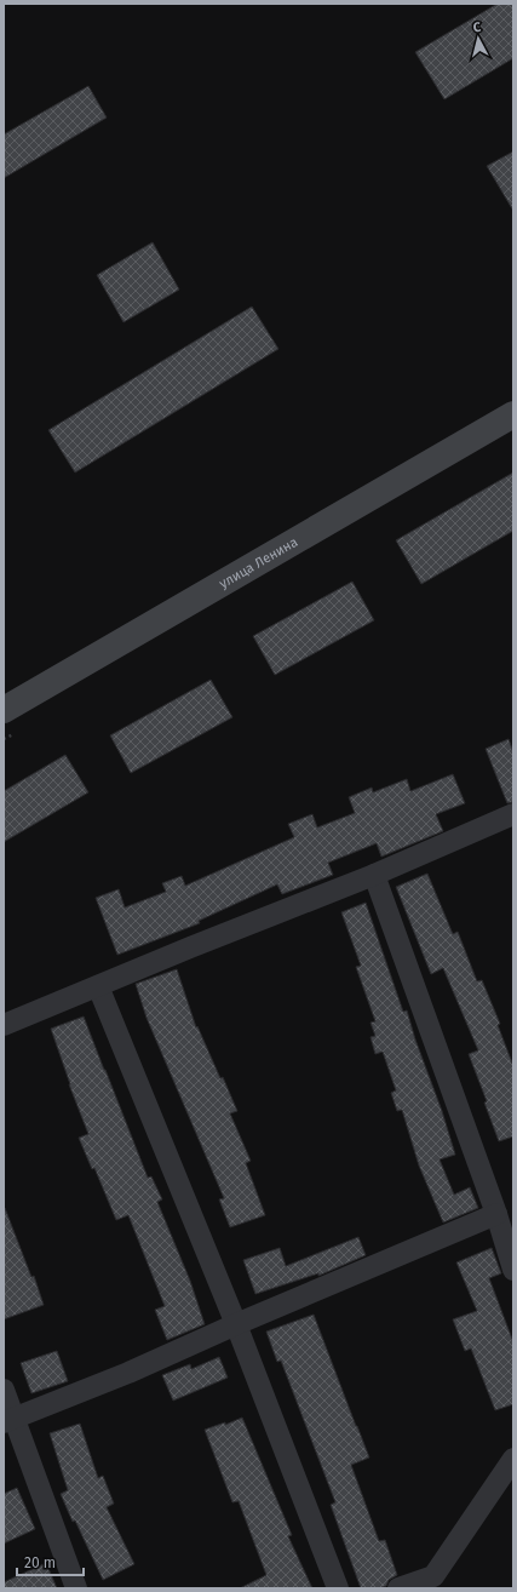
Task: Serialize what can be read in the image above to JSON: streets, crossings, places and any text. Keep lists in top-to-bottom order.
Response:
{
  "streets": {
    "main road": ["улица Ленина"]
  },
  "scale_bar": "20 m",
  "north": "top"
}
